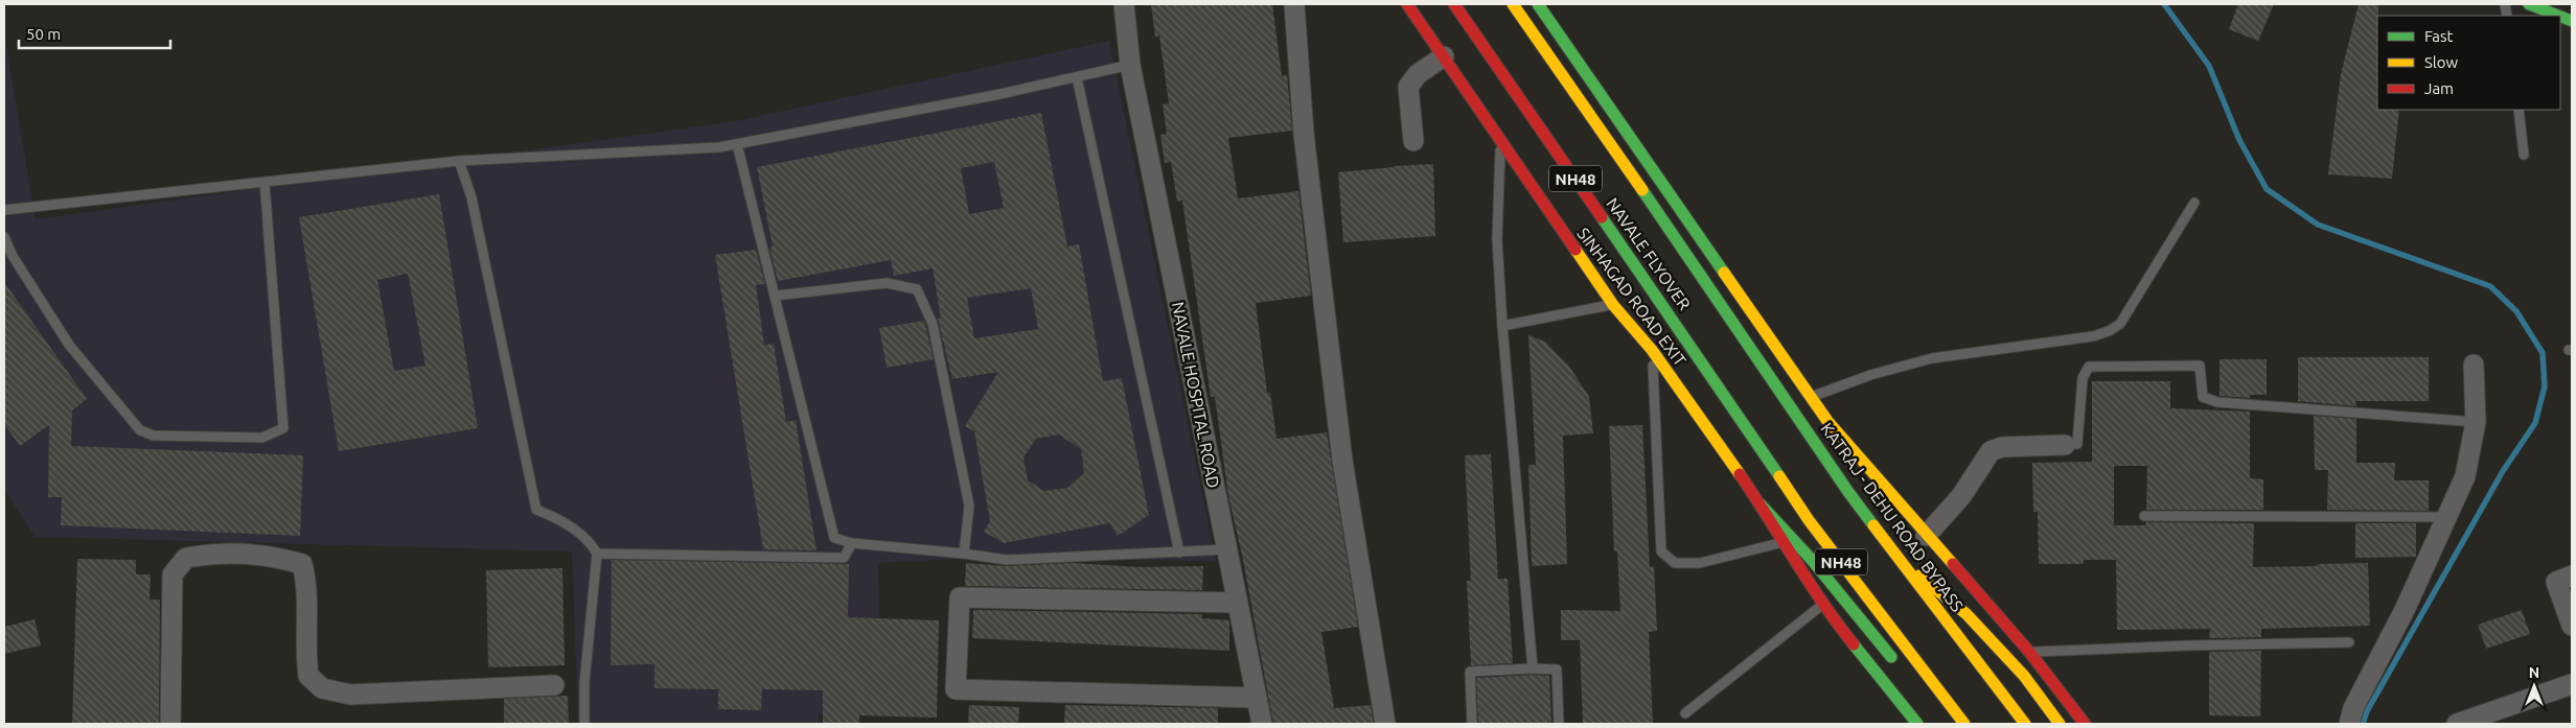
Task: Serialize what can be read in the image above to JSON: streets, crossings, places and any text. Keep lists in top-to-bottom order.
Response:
{
  "streets": {
    "main road": [
      "NH48",
      "NAVALE FLYOVER",
      "SINHAGAD ROAD EXIT",
      "KATRAJ - DEHU ROAD BYPASS"
    ],
    "street": ["NAVALE HOSPITAL ROAD"]
  },
  "crossings": [
    ["NAVALE FLYOVER", "KATRAJ - DEHU ROAD BYPASS"]
  ],
  "legend": ["Fast", "Slow", "Jam"],
  "scale_bar": "50 m",
  "north": "top"
}
